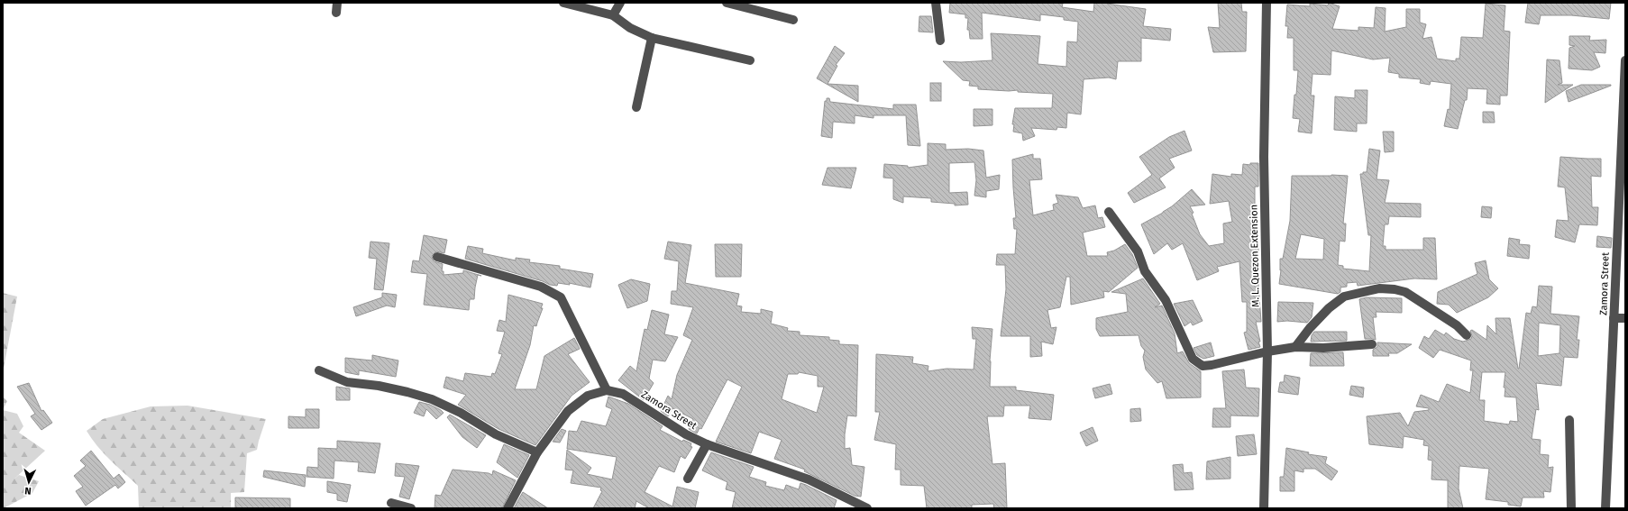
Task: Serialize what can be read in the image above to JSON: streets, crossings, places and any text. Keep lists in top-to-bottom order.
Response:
{
  "streets": {
    "street": ["M. L. Quezon Extension", "Zamora Street"]
  },
  "north": "bottom"
}
